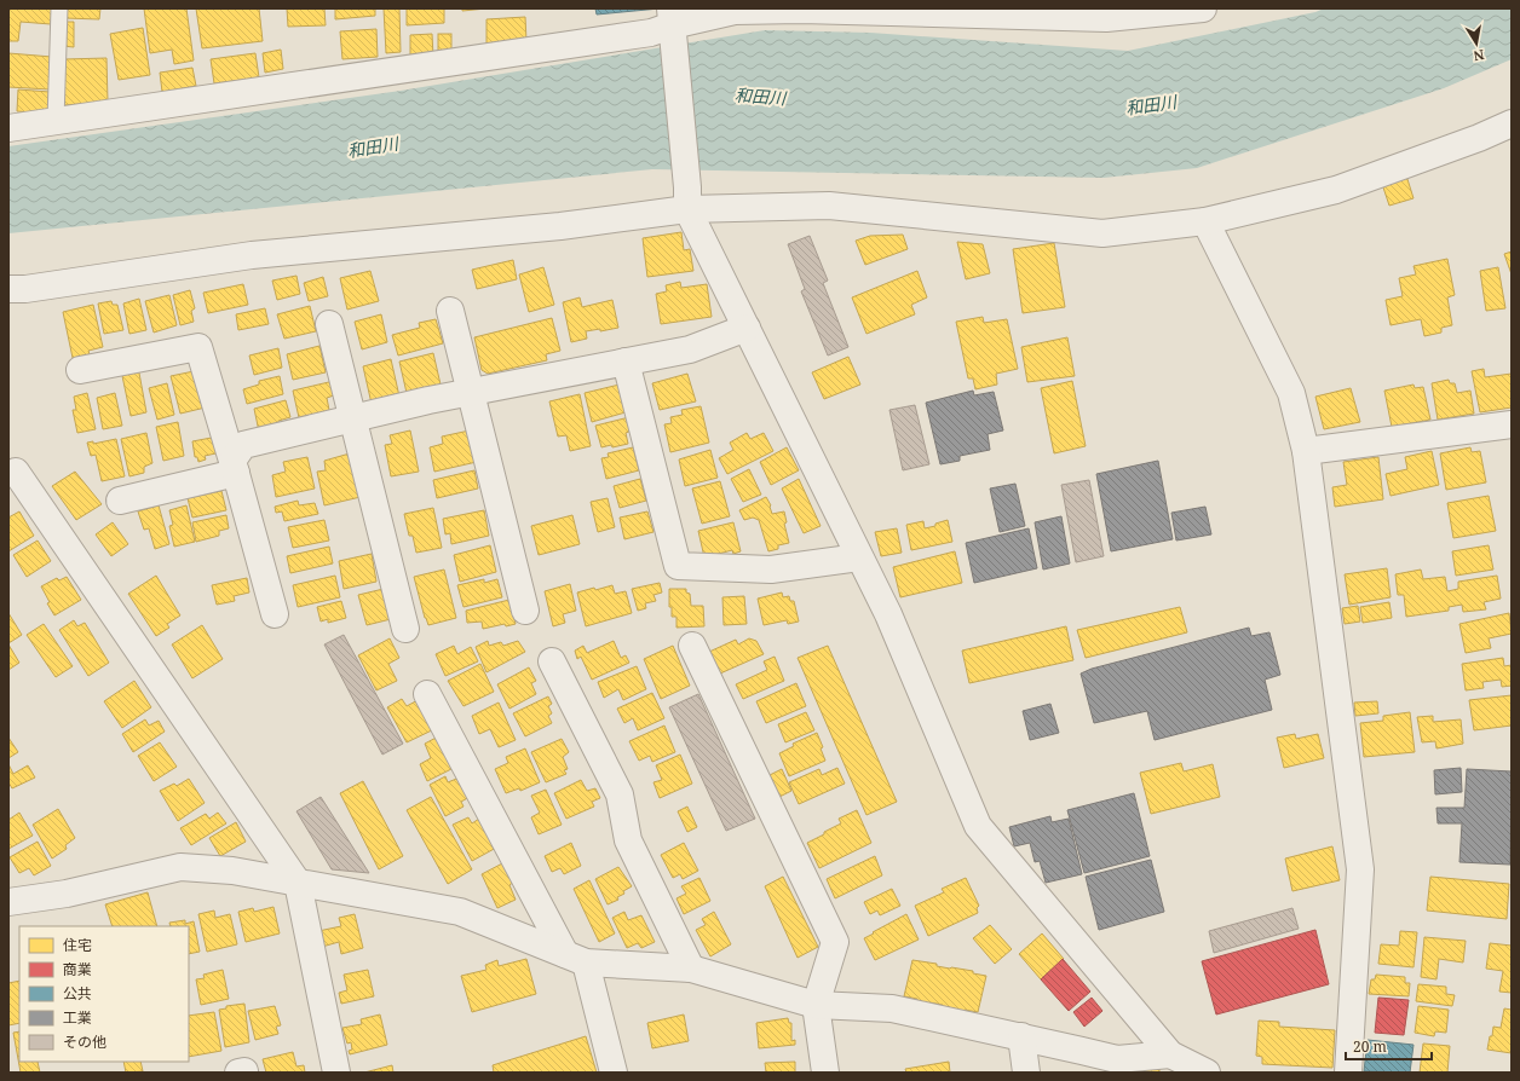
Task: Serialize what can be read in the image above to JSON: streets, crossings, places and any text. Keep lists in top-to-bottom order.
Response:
{
  "water": ["和田川"],
  "legend": [
    "住宅",
    "商業",
    "公共",
    "工業",
    "その他"
  ],
  "scale_bar": "20 m",
  "north": "bottom"
}
